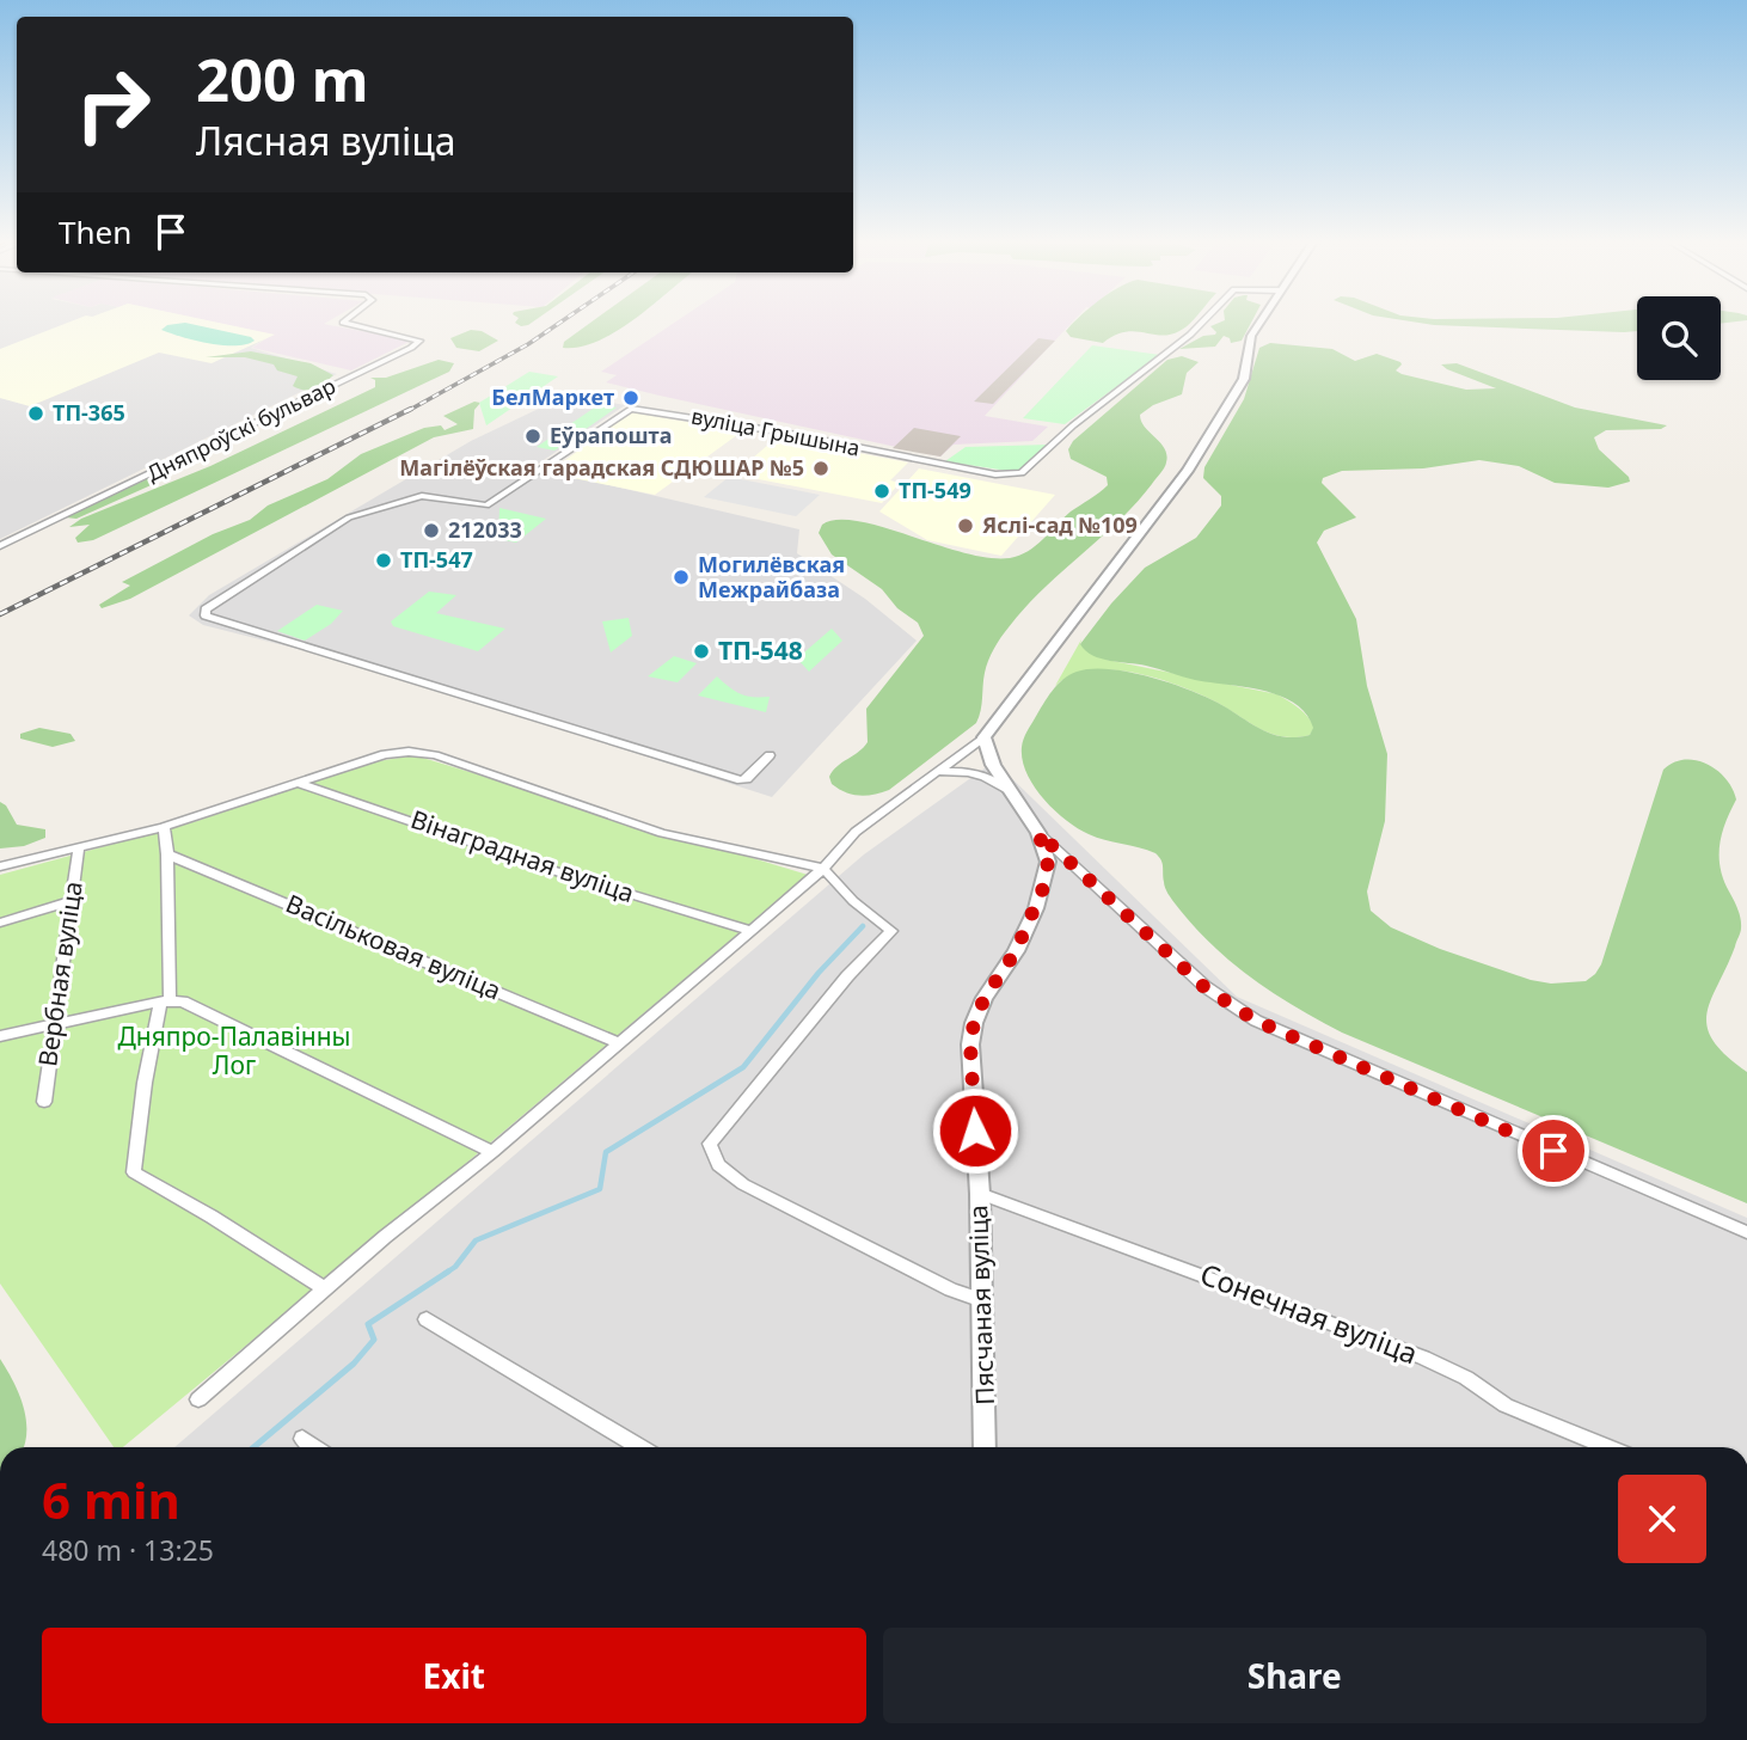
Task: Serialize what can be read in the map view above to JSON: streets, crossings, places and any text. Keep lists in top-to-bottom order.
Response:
{
  "streets": {
    "street": [
      "Дняпроўскі бульвар",
      "вуліца Грышына",
      "Вінаградная вуліца",
      "Васільковая вуліца",
      "Вербная вуліца",
      "Пясчаная вуліца",
      "Сонечная вуліца"
    ]
  },
  "crossings": [
    ["Пясчаная вуліца", "Сонечная вуліца"]
  ],
  "parks": ["Дняпро-Палавінны Лог"],
  "places": [
    "БелМаркет",
    "ТП-365",
    "Еўрапошта",
    "Магілёўская гарадская СДЮШАР №5",
    "ТП-549",
    "Яслі-сад №109",
    "212033",
    "ТП-547",
    "Могилёвская Межрайбаза",
    "ТП-548"
  ],
  "page": {
    "turn": ["200 m", "Лясная вуліца"],
    "then": "Then",
    "heading": ["6 min", "480 m · 13:25"],
    "buttons": ["Exit", "Share"]
  }
}
